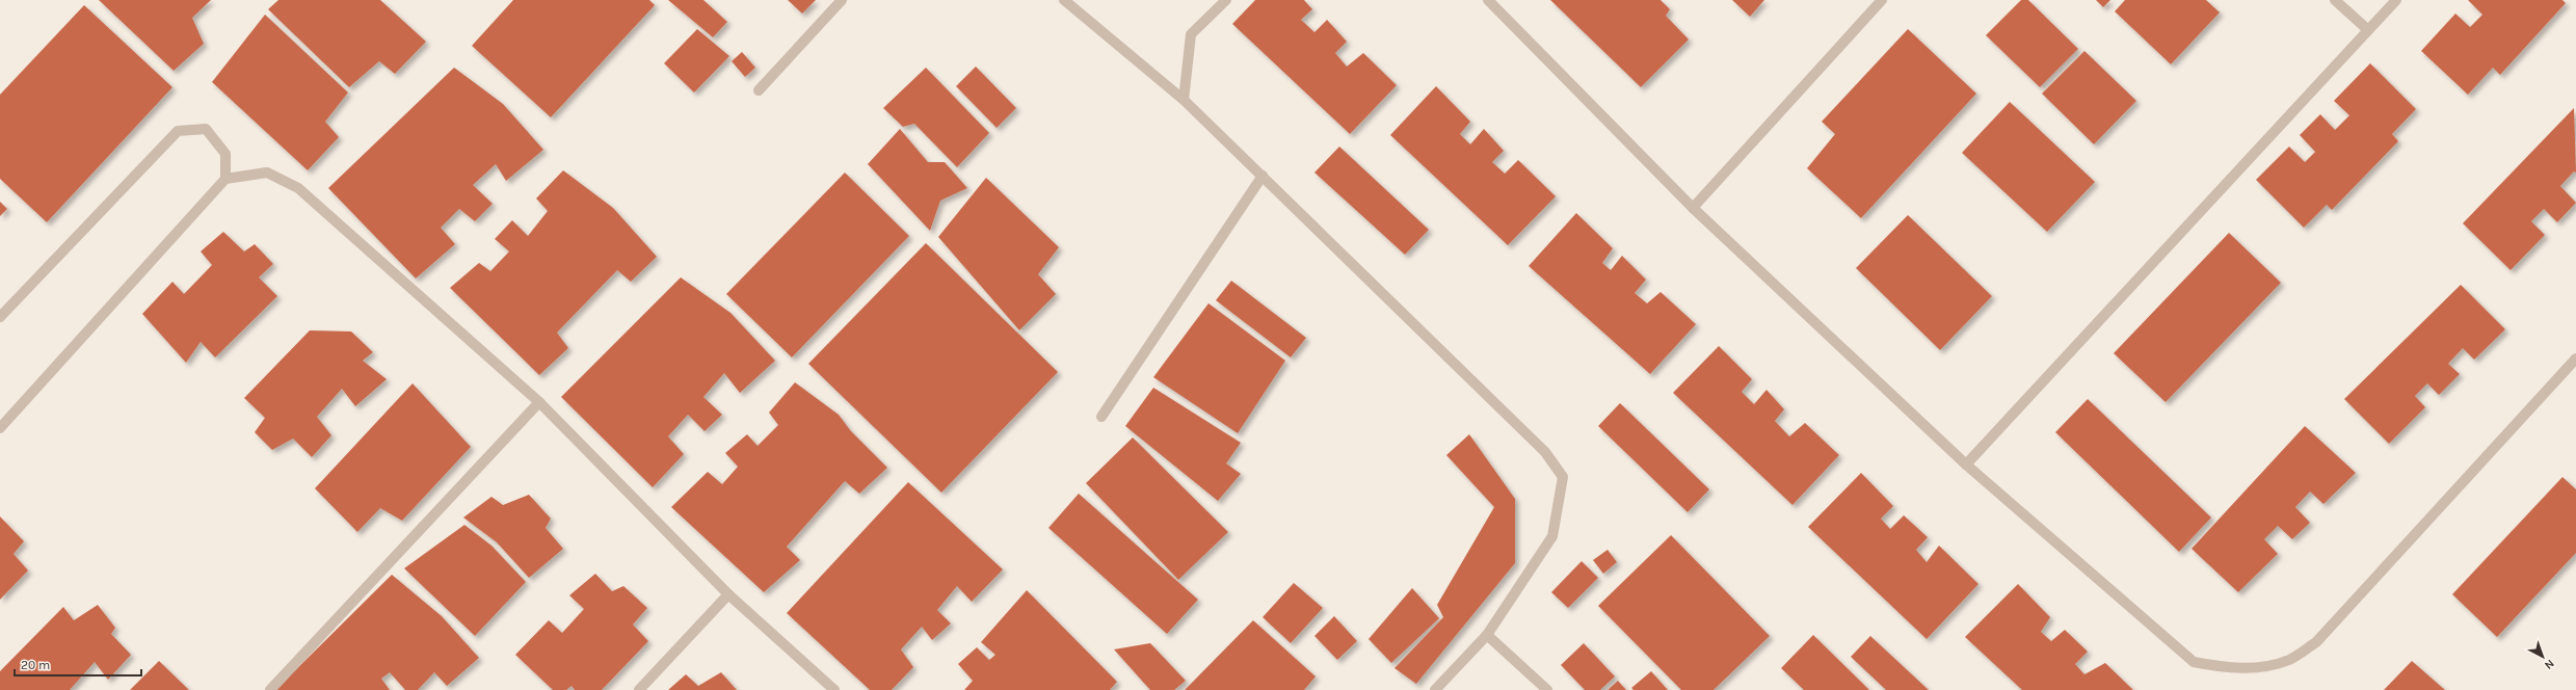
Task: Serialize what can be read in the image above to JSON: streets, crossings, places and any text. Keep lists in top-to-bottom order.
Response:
{
  "scale_bar": "20 m",
  "north": "bottom right"
}
